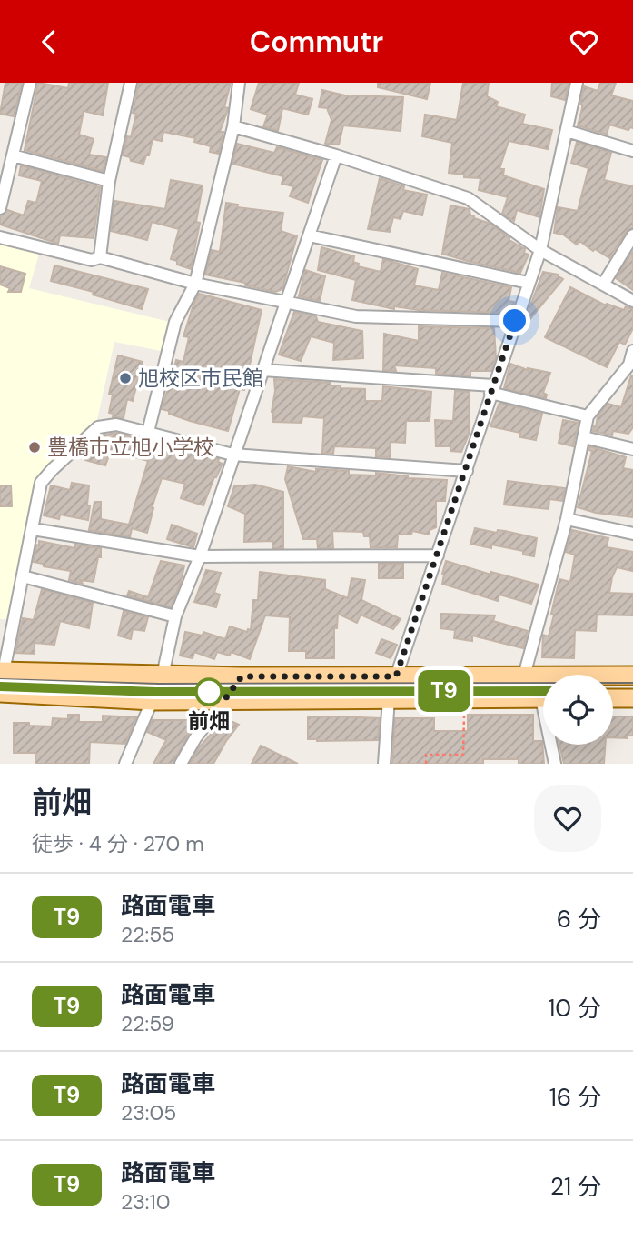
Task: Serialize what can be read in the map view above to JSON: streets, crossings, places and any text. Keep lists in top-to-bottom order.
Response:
{
  "places": ["旭校区市民館", "豊橋市立旭小学校", "前畑"],
  "lines": ["tram line T9"],
  "page": {
    "header": "Commutr",
    "on_map": "T9",
    "heading": ["前畑", "徒歩 · 4 分 · 270 m"],
    "list": [
      {
        "mark": "T9",
        "name": "路面電車",
        "note": "22:55",
        "value": "6 分"
      },
      {
        "mark": "T9",
        "name": "路面電車",
        "note": "22:59",
        "value": "10 分"
      },
      {
        "mark": "T9",
        "name": "路面電車",
        "note": "23:05",
        "value": "16 分"
      },
      {
        "mark": "T9",
        "name": "路面電車",
        "note": "23:10",
        "value": "21 分"
      }
    ]
  }
}
